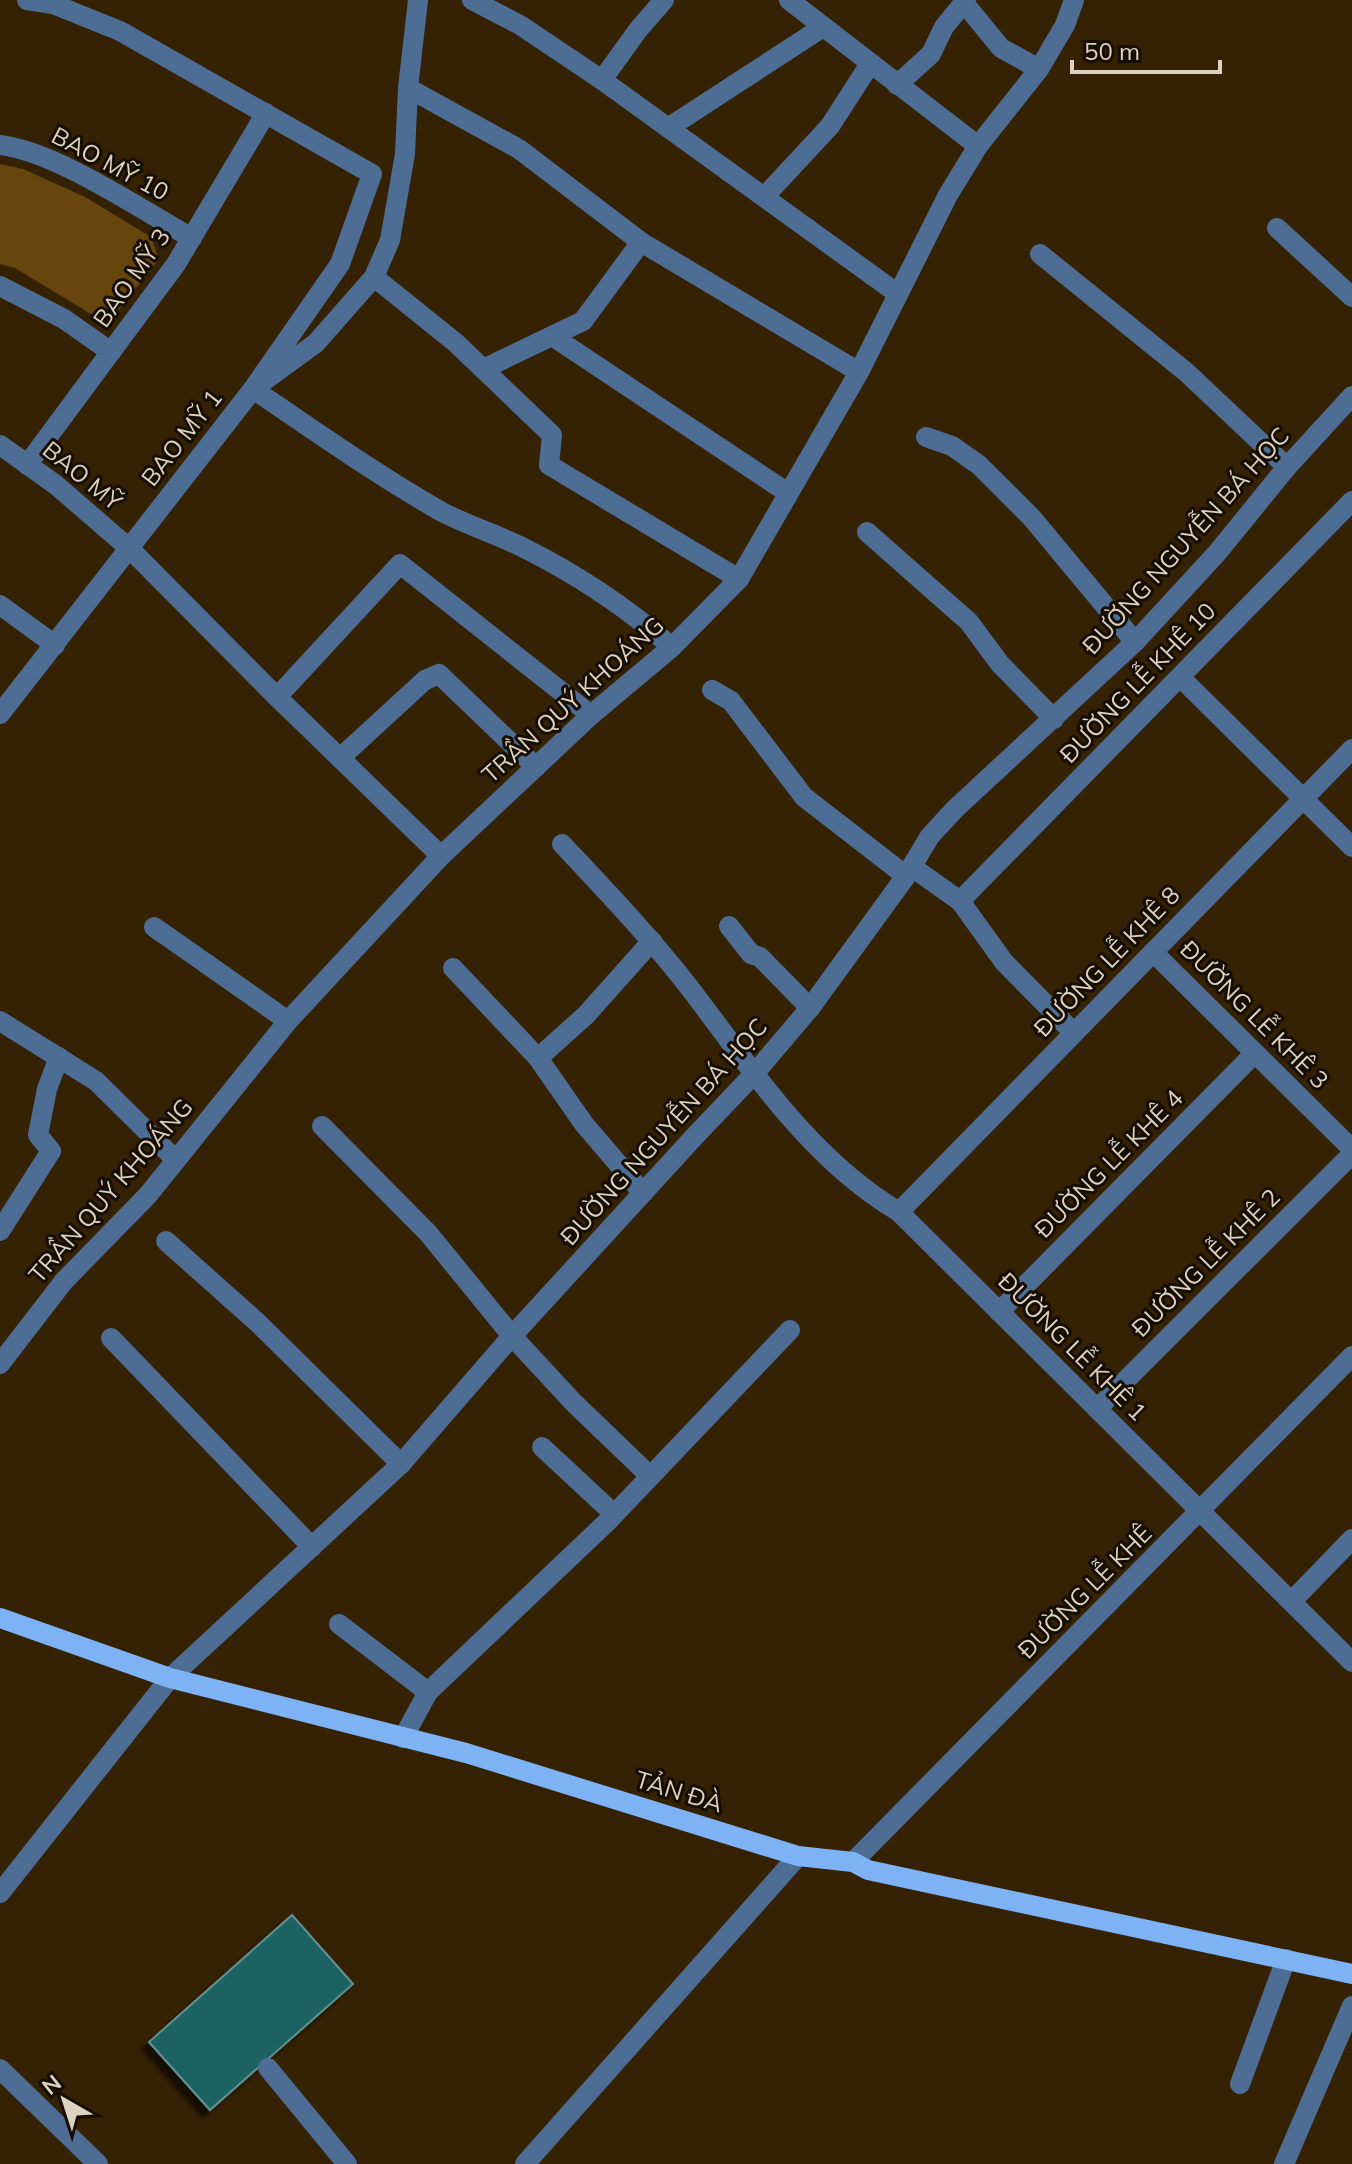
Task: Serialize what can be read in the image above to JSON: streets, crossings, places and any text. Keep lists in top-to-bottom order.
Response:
{
  "streets": {
    "main road": ["TẢN ĐÀ"],
    "street": [
      "BAO MỸ 10",
      "BAO MỸ 3",
      "BAO MỸ 1",
      "BAO MỸ",
      "ĐƯỜNG NGUYỄN BÁ HỌC",
      "ĐƯỜNG LỄ KHÊ 10",
      "TRẦN QUÝ KHOÁNG",
      "ĐƯỜNG LỄ KHÊ 8",
      "ĐƯỜNG LỄ KHÊ 3",
      "ĐƯỜNG LỄ KHÊ 4",
      "ĐƯỜNG LỄ KHÊ 2",
      "ĐƯỜNG LỄ KHÊ 1",
      "ĐƯỜNG LỄ KHÊ"
    ]
  },
  "crossings": [
    ["BAO MỸ 10", "BAO MỸ 3"],
    ["BAO MỸ 3", "BAO MỸ 1"],
    ["BAO MỸ 3", "BAO MỸ"],
    ["BAO MỸ 1", "BAO MỸ"],
    ["BAO MỸ", "TRẦN QUÝ KHOÁNG"],
    ["ĐƯỜNG NGUYỄN BÁ HỌC", "ĐƯỜNG LỄ KHÊ 1"],
    ["ĐƯỜNG NGUYỄN BÁ HỌC", "TẢN ĐÀ"],
    ["ĐƯỜNG LỄ KHÊ 8", "ĐƯỜNG LỄ KHÊ 3"],
    ["ĐƯỜNG LỄ KHÊ 8", "ĐƯỜNG LỄ KHÊ 1"],
    ["ĐƯỜNG LỄ KHÊ 3", "ĐƯỜNG LỄ KHÊ 4"],
    ["ĐƯỜNG LỄ KHÊ 3", "ĐƯỜNG LỄ KHÊ 2"],
    ["ĐƯỜNG LỄ KHÊ 4", "ĐƯỜNG LỄ KHÊ 1"],
    ["ĐƯỜNG LỄ KHÊ 2", "ĐƯỜNG LỄ KHÊ 1"],
    ["ĐƯỜNG LỄ KHÊ 1", "ĐƯỜNG LỄ KHÊ"],
    ["ĐƯỜNG LỄ KHÊ", "TẢN ĐÀ"]
  ],
  "scale_bar": "50 m",
  "north": "top left"
}
